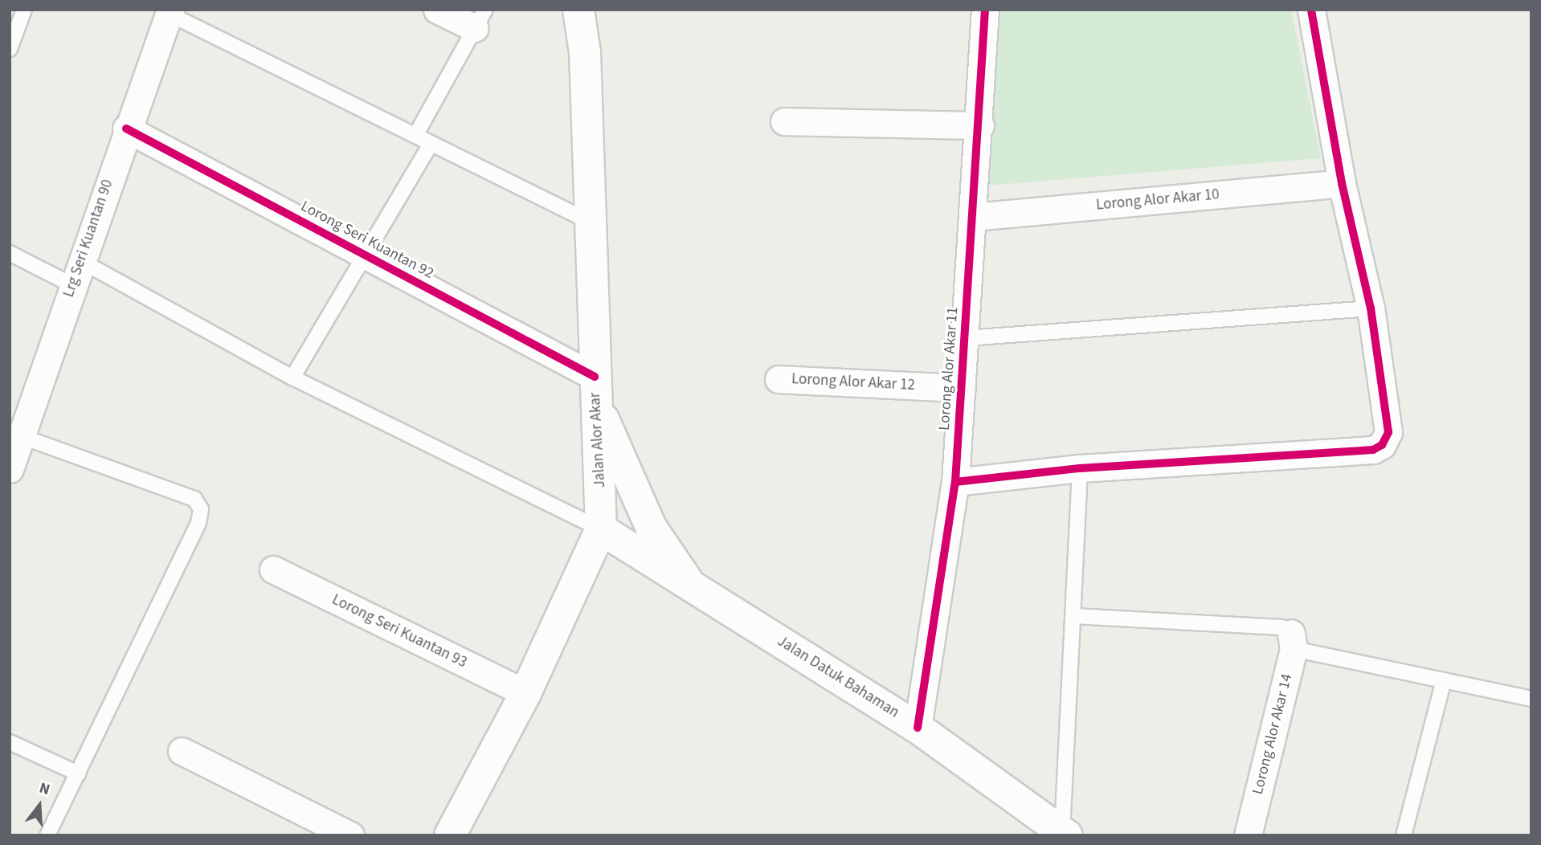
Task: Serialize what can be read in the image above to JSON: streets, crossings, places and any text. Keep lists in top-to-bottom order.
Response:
{
  "streets": {
    "main road": ["Jalan Alor Akar", "Jalan Datuk Bahaman"],
    "street": [
      "Lorong Alor Akar 10",
      "Lrg Seri Kuantan 90",
      "Lorong Seri Kuantan 92",
      "Lorong Alor Akar 11",
      "Lorong Alor Akar 12",
      "Lorong Seri Kuantan 93",
      "Lorong Alor Akar 14"
    ]
  },
  "crossings": [
    ["Lorong Alor Akar 10", "Lorong Alor Akar 11"],
    ["Lrg Seri Kuantan 90", "Lorong Seri Kuantan 92"],
    ["Lorong Seri Kuantan 92", "Jalan Alor Akar"],
    ["Lorong Alor Akar 11", "Lorong Alor Akar 12"],
    ["Lorong Alor Akar 11", "Jalan Datuk Bahaman"],
    ["Jalan Alor Akar", "Lorong Seri Kuantan 93"],
    ["Jalan Alor Akar", "Jalan Datuk Bahaman"]
  ],
  "north": "top"
}
